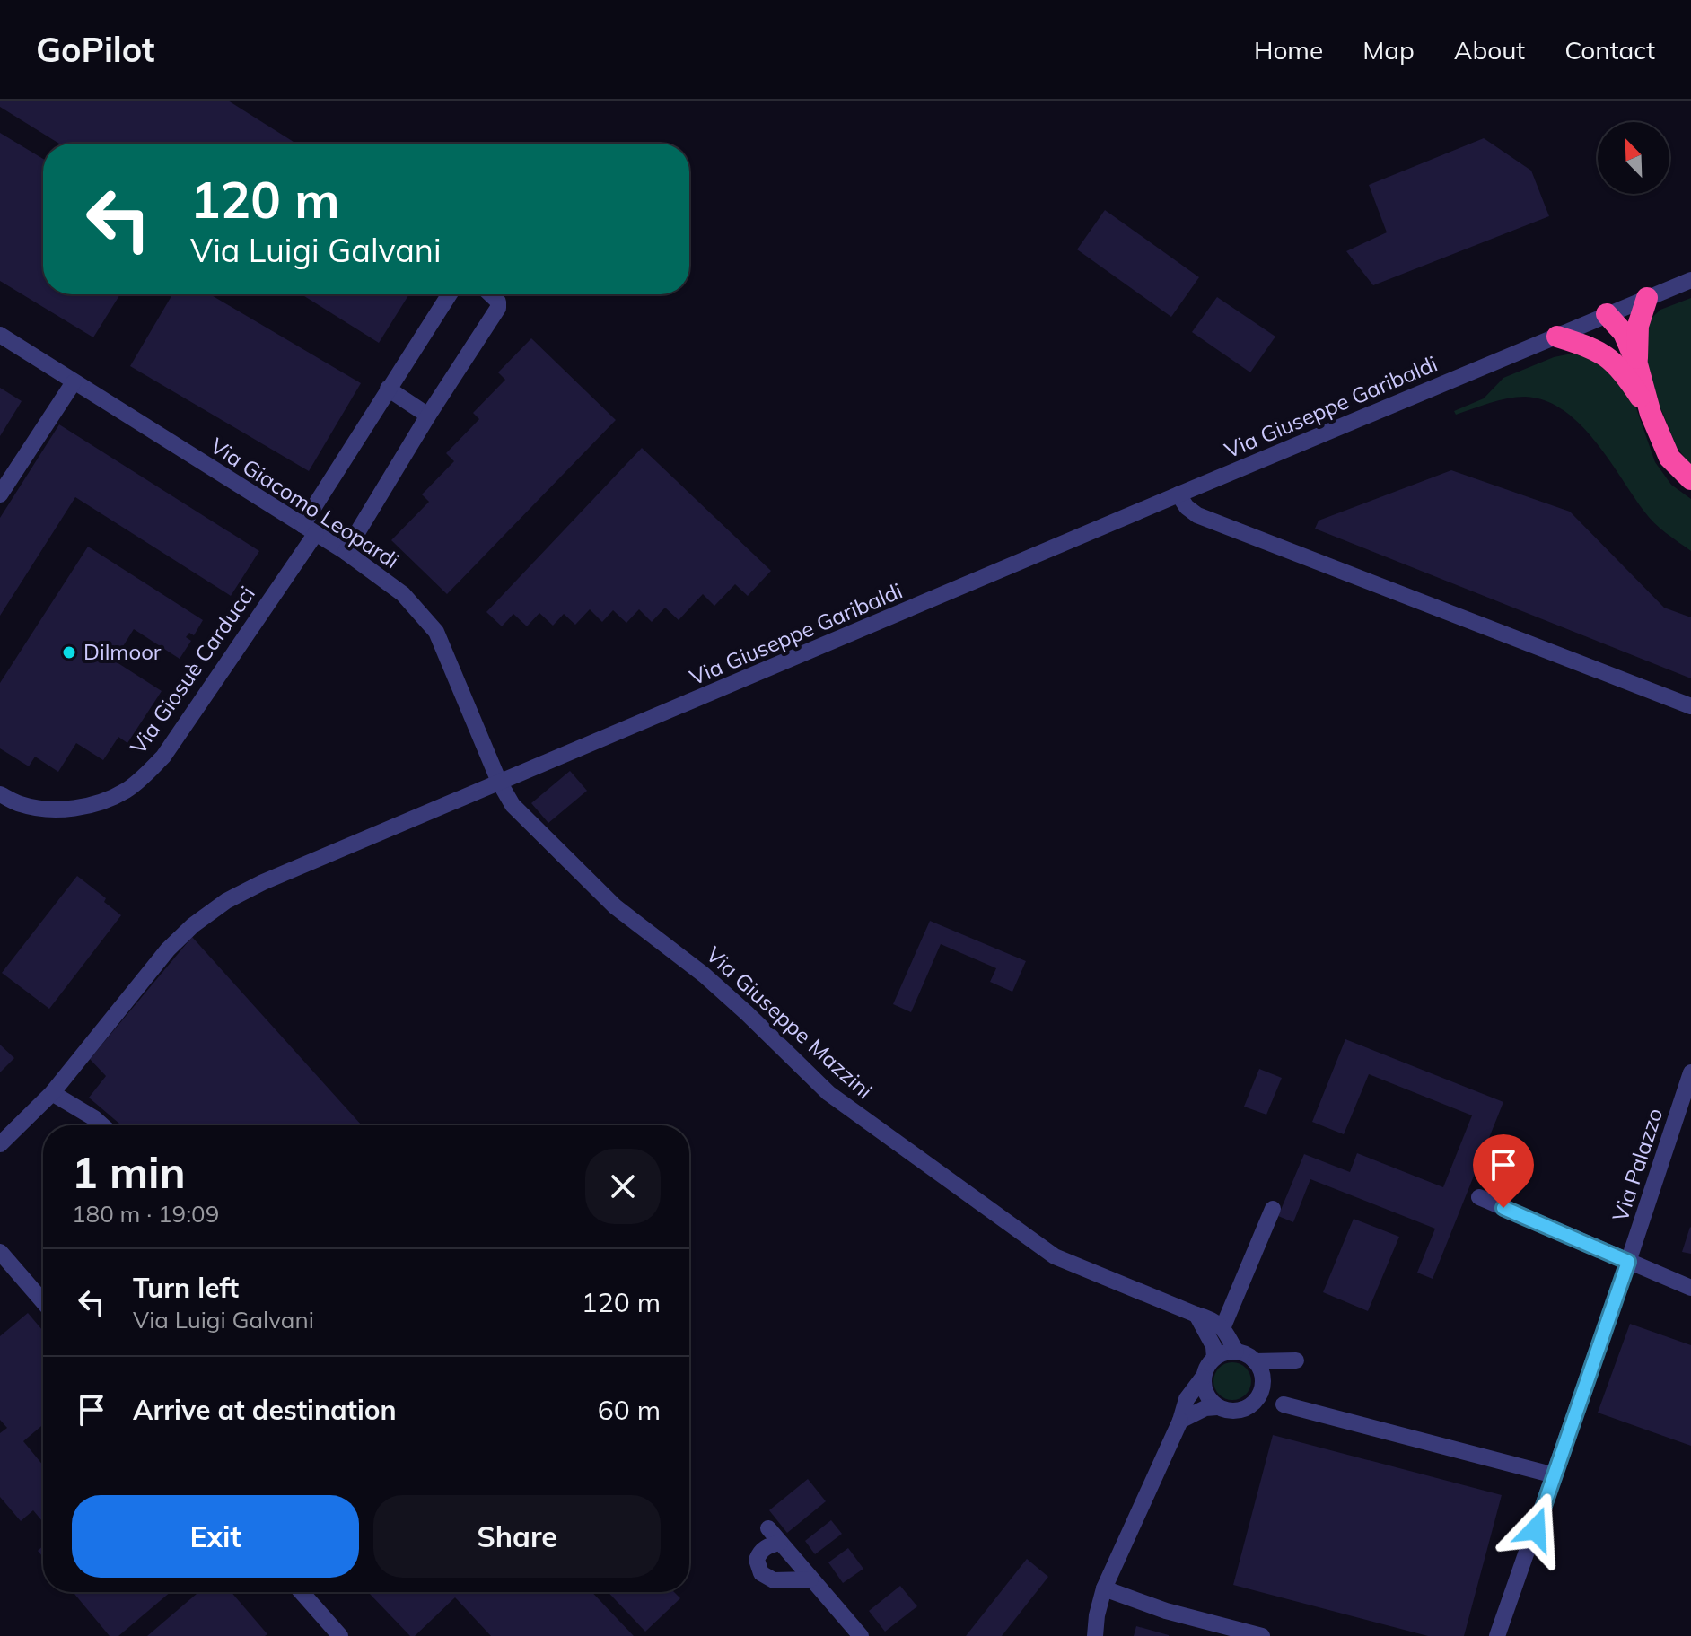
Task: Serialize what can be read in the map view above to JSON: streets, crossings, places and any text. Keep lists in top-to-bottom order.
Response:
{
  "streets": {
    "street": [
      "Via Giuseppe Garibaldi",
      "Via Giacomo Leopardi",
      "Via Giosuè Carducci",
      "Via Giuseppe Mazzini",
      "Via Palazzo"
    ]
  },
  "crossings": [
    ["Via Giuseppe Garibaldi", "Via Giacomo Leopardi"],
    ["Via Giuseppe Garibaldi", "Via Giuseppe Mazzini"],
    ["Via Giacomo Leopardi", "Via Giosuè Carducci"],
    ["Via Giacomo Leopardi", "Via Giuseppe Mazzini"]
  ],
  "places": ["Dilmoor"],
  "north": "top left",
  "page": {
    "header": "GoPilot",
    "nav": [
      "Home",
      "Map",
      "About",
      "Contact"
    ],
    "turn": ["120 m", "Via Luigi Galvani"],
    "heading": ["1 min", "180 m · 19:09"],
    "list": [
      {
        "name": "Turn left",
        "note": "Via Luigi Galvani",
        "value": "120 m"
      },
      {
        "name": "Arrive at destination",
        "value": "60 m"
      }
    ],
    "buttons": ["Exit", "Share"]
  }
}
